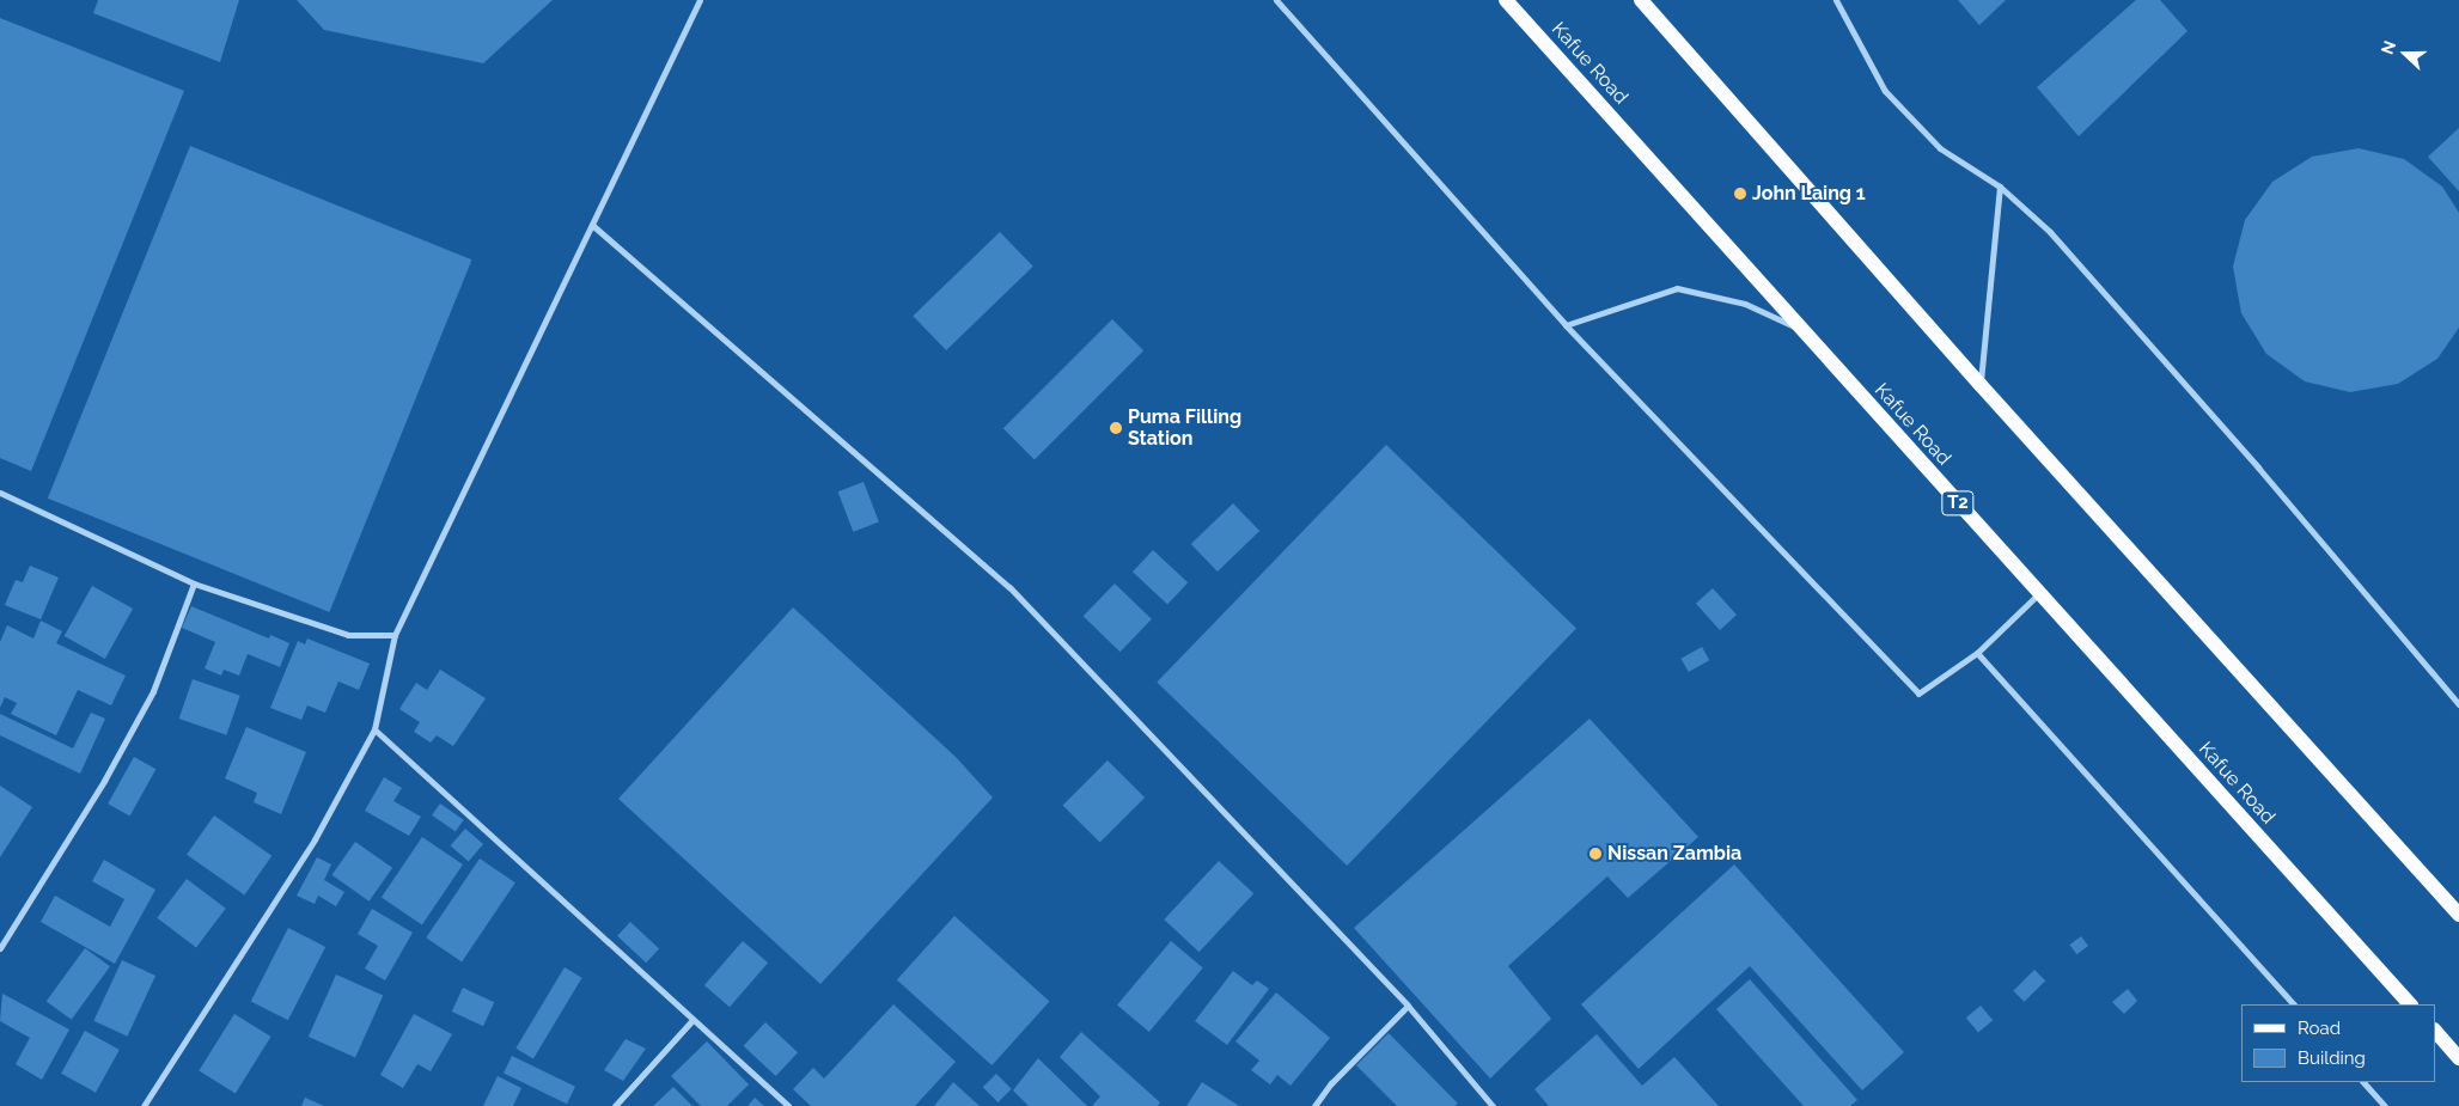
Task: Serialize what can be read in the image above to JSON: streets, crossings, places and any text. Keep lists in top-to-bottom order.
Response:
{
  "streets": {
    "main road": ["Kafue Road", "T2"]
  },
  "places": ["John Laing 1", "Puma Filling Station", "Nissan Zambia"],
  "legend": ["Road", "Building"],
  "north": "left"
}
